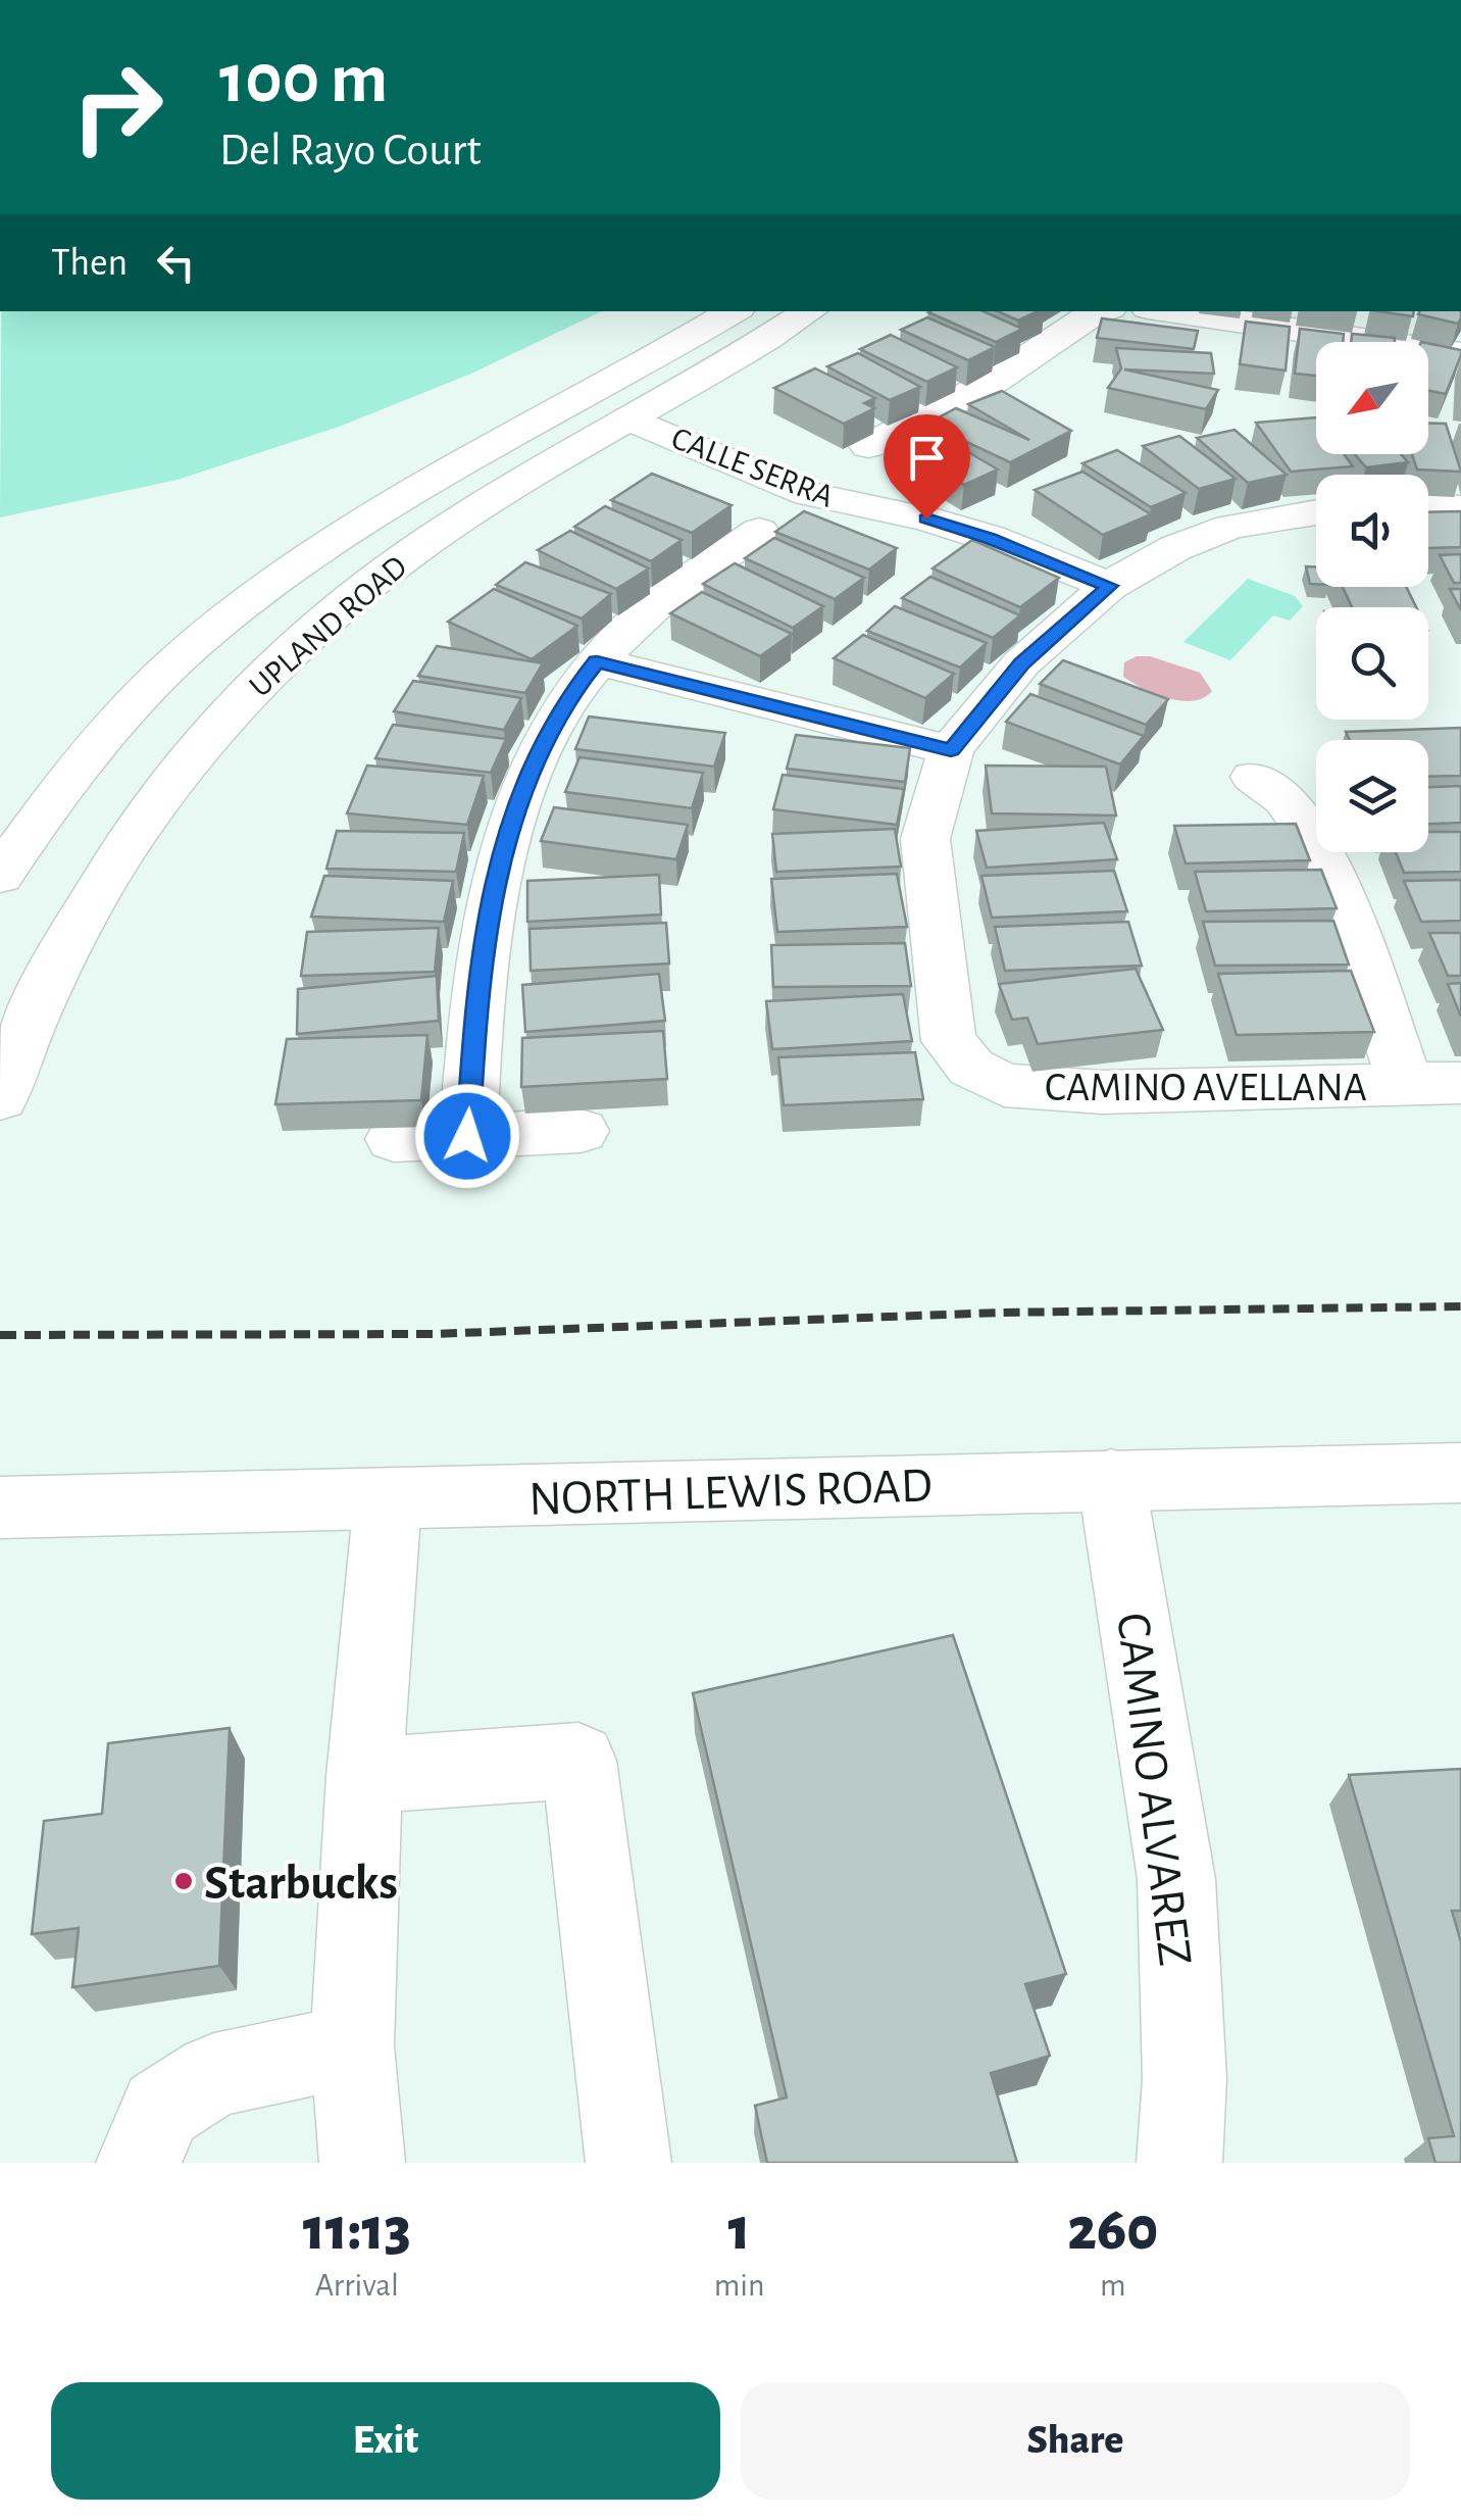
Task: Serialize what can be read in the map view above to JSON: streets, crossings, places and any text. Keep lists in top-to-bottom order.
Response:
{
  "streets": {
    "street": [
      "CALLE SERRA",
      "UPLAND ROAD",
      "CAMINO AVELLANA",
      "NORTH LEWIS ROAD",
      "CAMINO ALVAREZ"
    ]
  },
  "crossings": [
    ["CALLE SERRA", "UPLAND ROAD"],
    ["NORTH LEWIS ROAD", "CAMINO ALVAREZ"]
  ],
  "places": ["Starbucks"],
  "north": "bottom left",
  "page": {
    "turn": ["100 m", "Del Rayo Court"],
    "then": "Then",
    "eta": [
      "11:13",
      "Arrival",
      "1",
      "min",
      "260",
      "m"
    ],
    "buttons": ["Exit", "Share"]
  }
}
